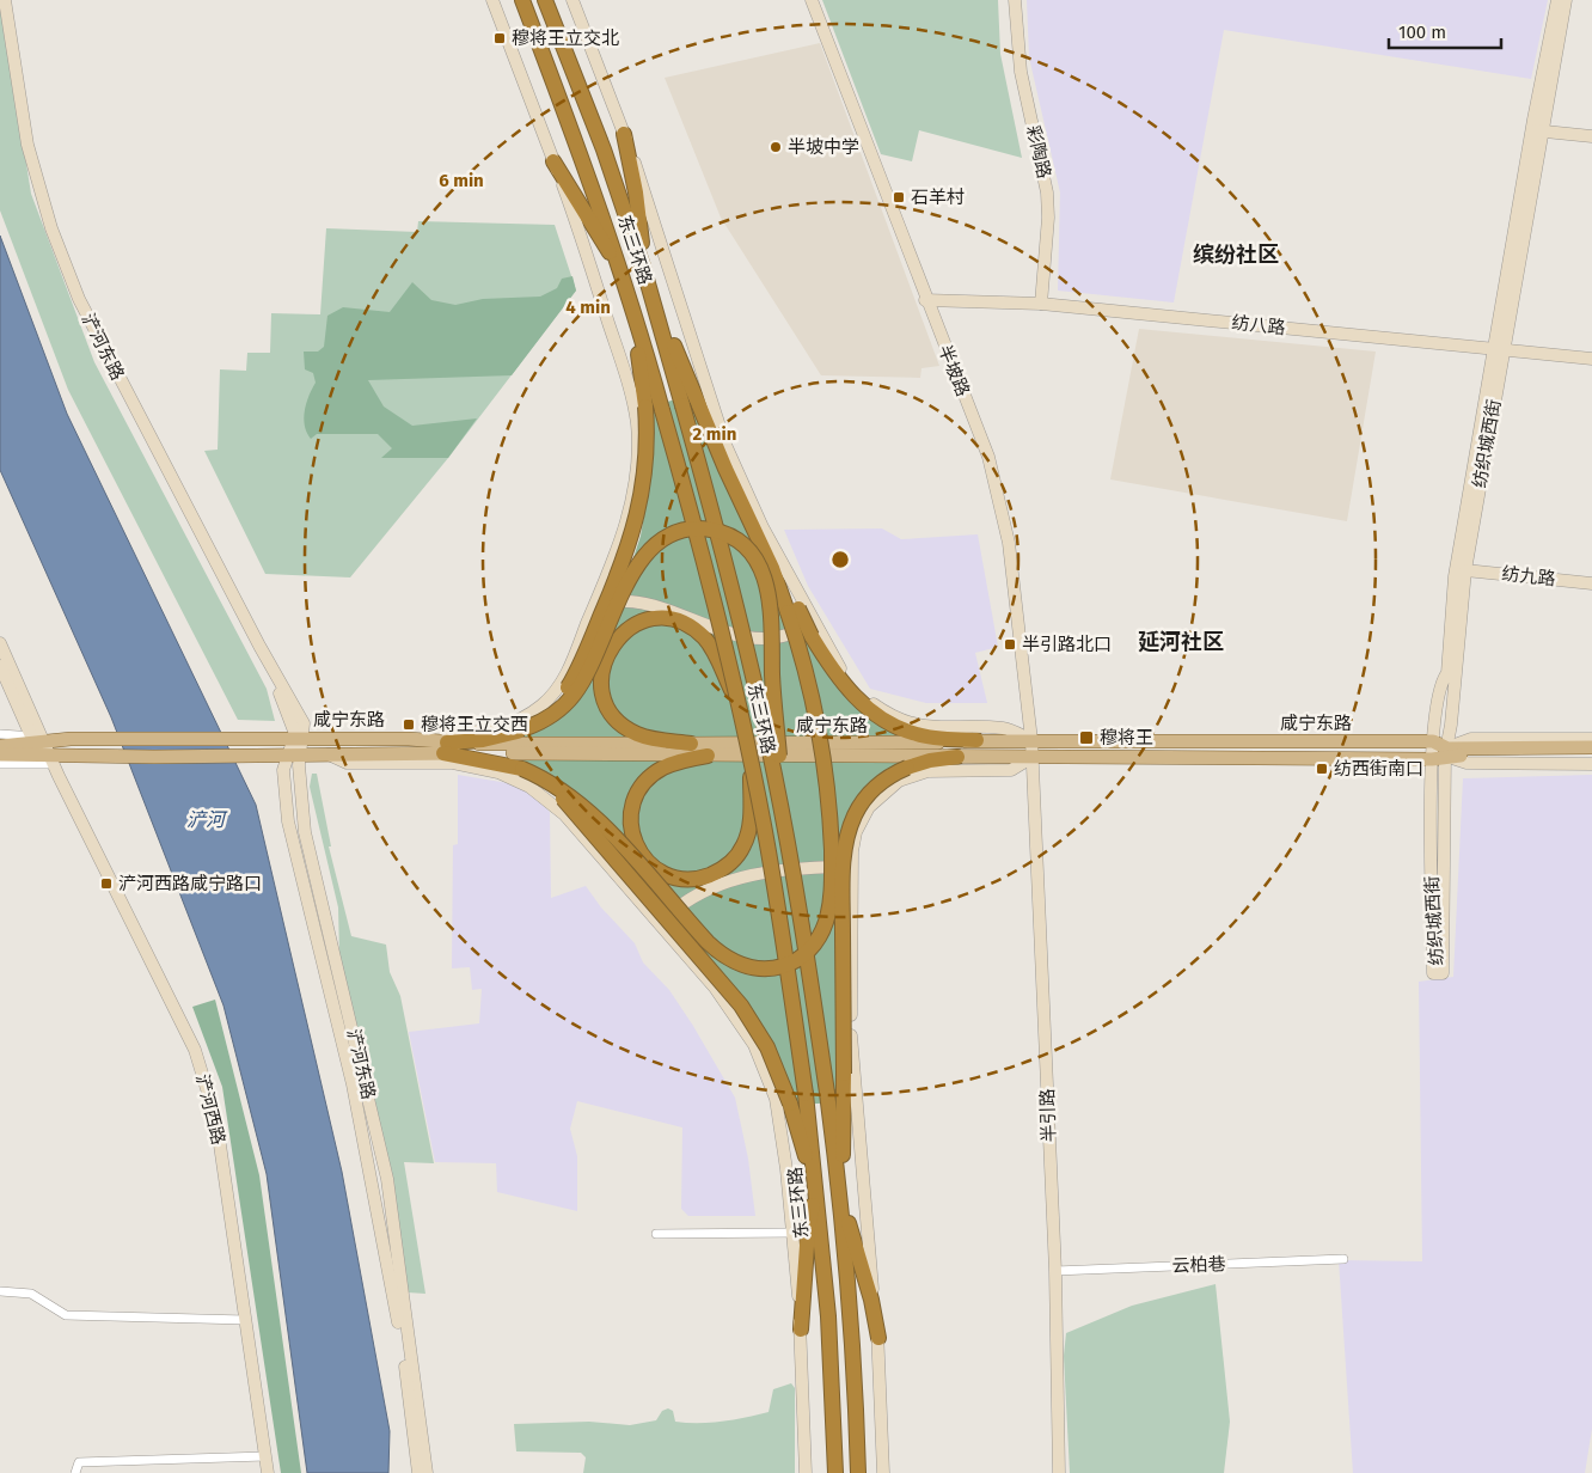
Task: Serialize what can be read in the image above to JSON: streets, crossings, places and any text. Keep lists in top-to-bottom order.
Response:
{
  "streets": {
    "highway": ["东三环路"],
    "main road": ["咸宁东路"],
    "street": [
      "彩陶路",
      "纺八路",
      "浐河东路",
      "半坡路",
      "纺织城西街",
      "纺九路",
      "浐河西路",
      "半引路",
      "云柏巷"
    ]
  },
  "crossings": [
    ["彩陶路", "纺八路"],
    ["纺八路", "半坡路"],
    ["纺八路", "纺织城西街"],
    ["浐河东路", "咸宁东路"],
    ["半坡路", "咸宁东路"],
    ["半坡路", "半引路"],
    ["纺织城西街", "纺九路"],
    ["纺织城西街", "咸宁东路"],
    ["咸宁东路", "浐河西路"],
    ["咸宁东路", "半引路"],
    ["半引路", "云柏巷"]
  ],
  "districts": ["缤纷社区", "延河社区"],
  "water": ["浐河"],
  "places": {
    "transit": [
      "穆将王立交北",
      "石羊村",
      "半引路北口",
      "穆将王立交西",
      "穆将王",
      "纺西街南口",
      "浐河西路咸宁路口"
    ],
    "other": ["半坡中学"]
  },
  "scale_bar": "100 m",
  "rings": ["6 min", "4 min", "2 min"]
}
